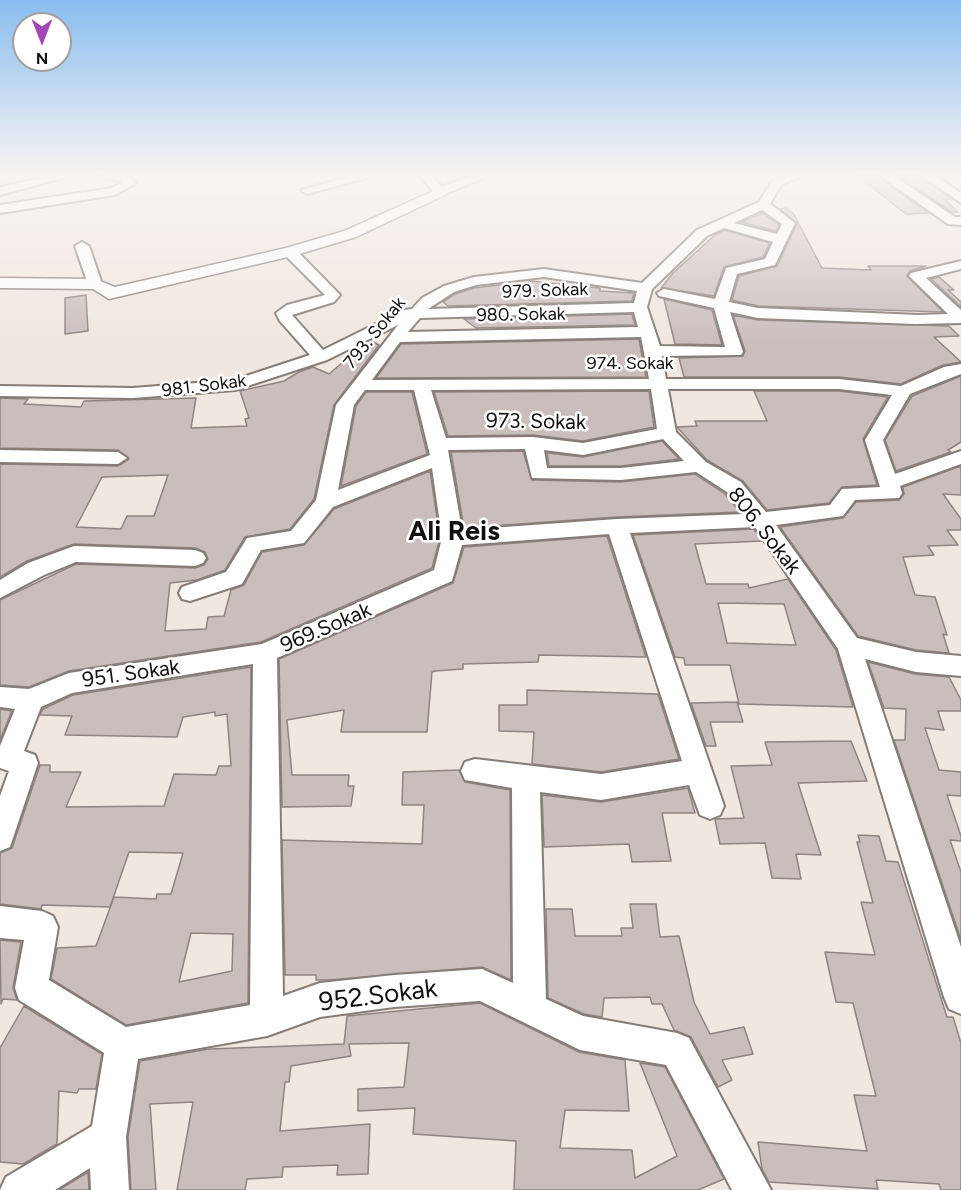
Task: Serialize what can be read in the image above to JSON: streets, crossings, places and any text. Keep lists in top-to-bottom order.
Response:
{
  "streets": {
    "street": [
      "979. Sokak",
      "980. Sokak",
      "793. Sokak",
      "974. Sokak",
      "981. Sokak",
      "973. Sokak",
      "806. Sokak",
      "969.Sokak",
      "951. Sokak",
      "952.Sokak"
    ]
  },
  "crossings": [
    ["979. Sokak", "793. Sokak"],
    ["980. Sokak", "793. Sokak"],
    ["793. Sokak", "974. Sokak"],
    ["793. Sokak", "981. Sokak"],
    ["974. Sokak", "969.Sokak"],
    ["973. Sokak", "806. Sokak"],
    ["973. Sokak", "969.Sokak"],
    ["969.Sokak", "951. Sokak"],
    ["969.Sokak", "952.Sokak"]
  ],
  "districts": ["Ali Reis"],
  "north": "bottom"
}
